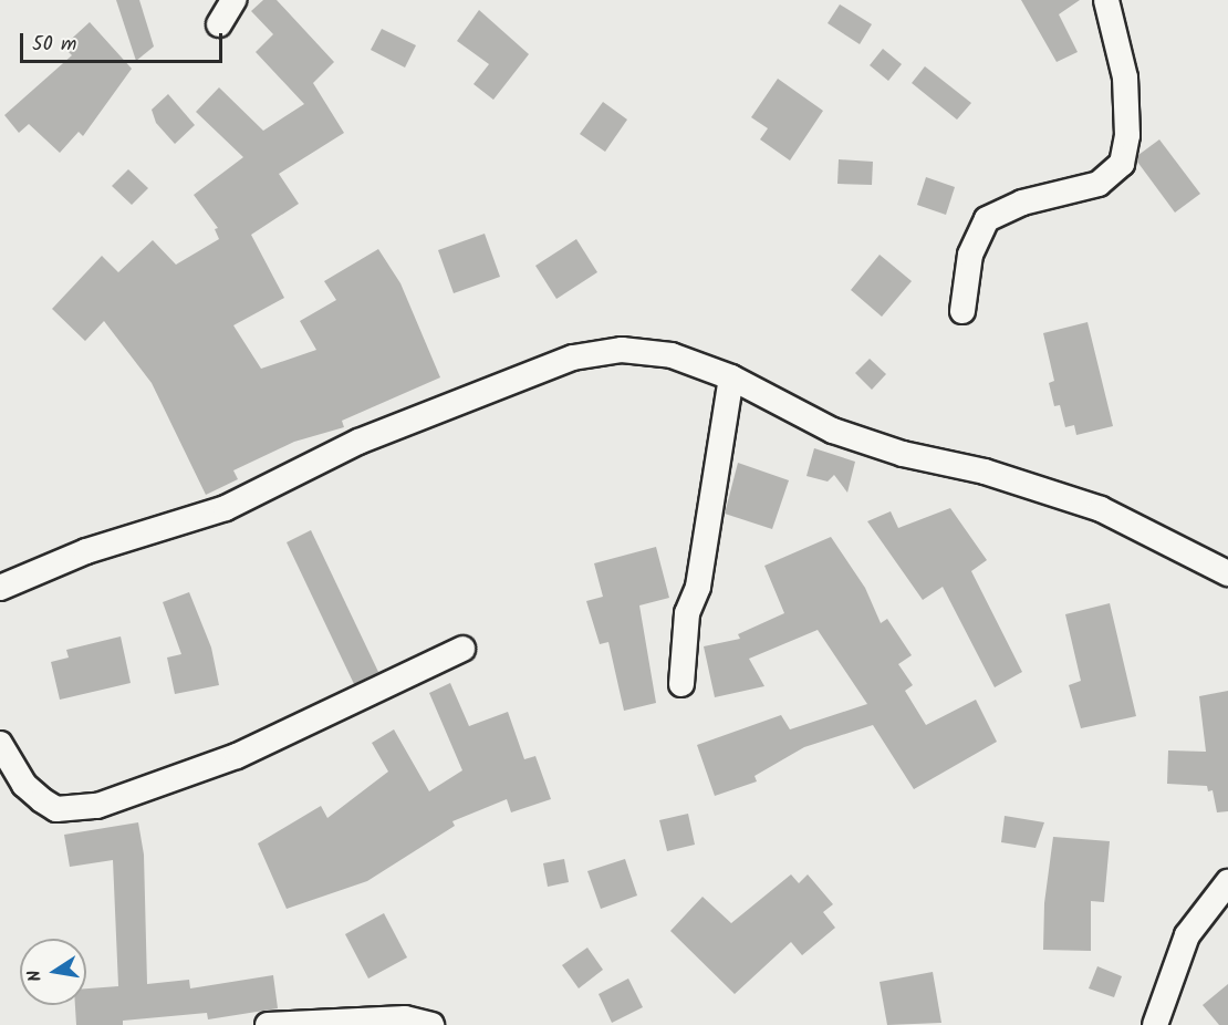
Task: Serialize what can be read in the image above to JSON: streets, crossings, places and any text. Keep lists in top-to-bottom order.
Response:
{
  "scale_bar": "50 m",
  "north": "left"
}
